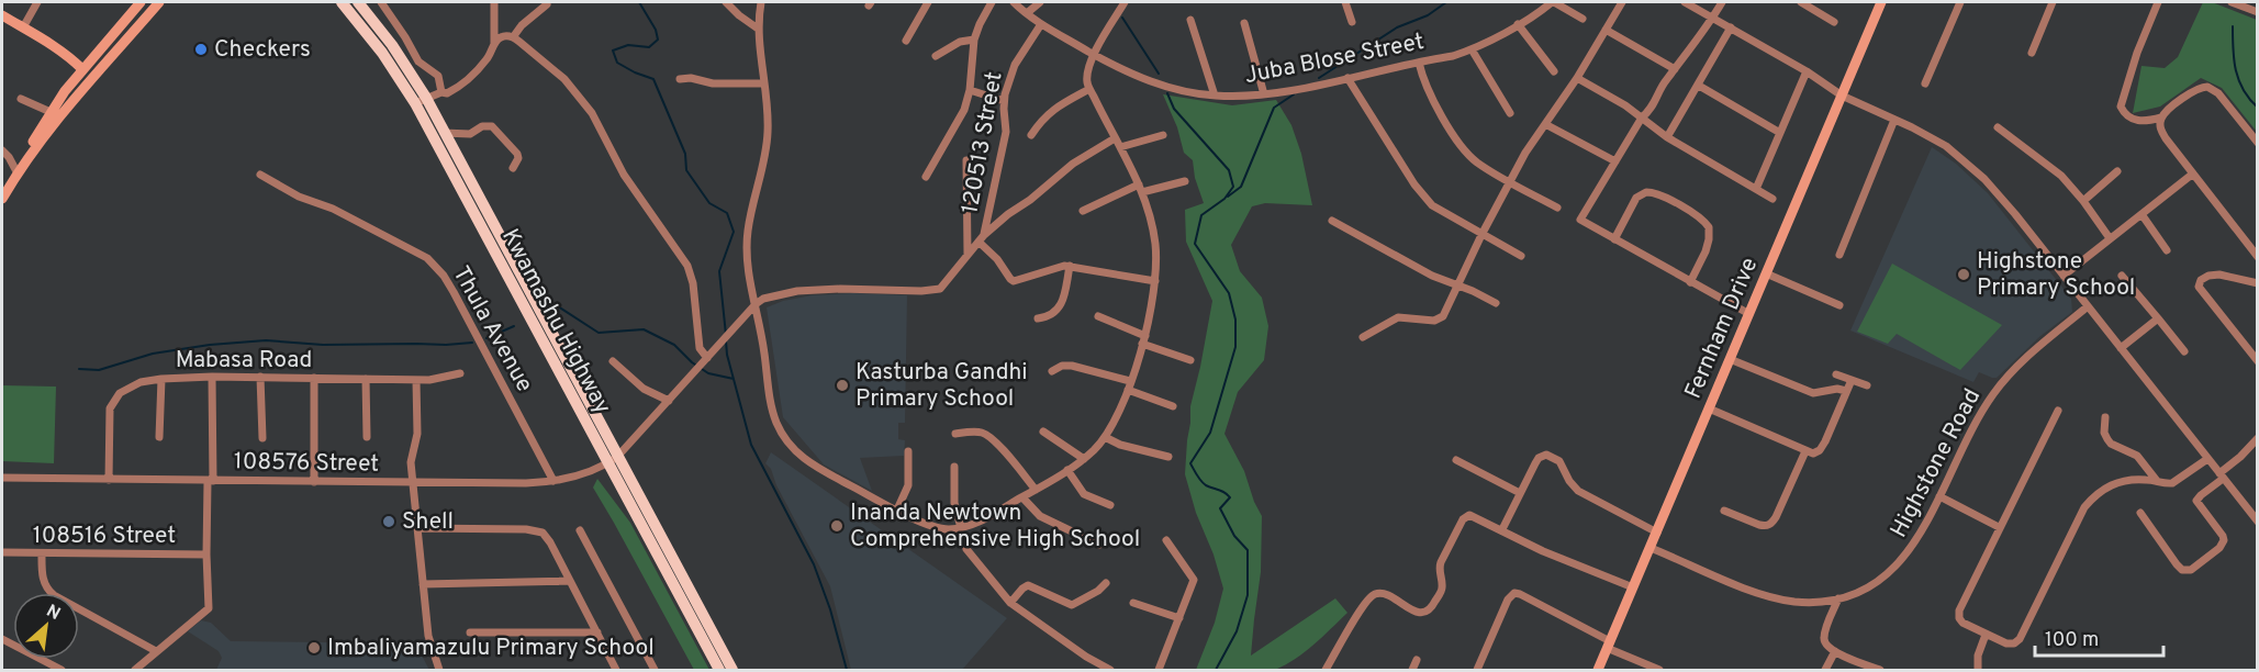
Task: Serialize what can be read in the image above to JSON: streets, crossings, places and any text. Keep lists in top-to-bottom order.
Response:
{
  "streets": {
    "main road": ["Kwamashu Highway"],
    "street": [
      "Juba Blose Street",
      "120513 Street",
      "Fernham Drive",
      "Thula Avenue",
      "Mabasa Road",
      "108576 Street",
      "Highstone Road",
      "108516 Street"
    ]
  },
  "crossings": [
    ["Juba Blose Street", "120513 Street"],
    ["Kwamashu Highway", "108576 Street"],
    ["Fernham Drive", "Highstone Road"],
    ["Thula Avenue", "108576 Street"],
    ["Mabasa Road", "108576 Street"]
  ],
  "places": [
    "Checkers",
    "Highstone Primary School",
    "Kasturba Gandhi Primary School",
    "Shell",
    "Inanda Newtown Comprehensive High School",
    "Imbaliyamazulu Primary School"
  ],
  "scale_bar": "100 m",
  "north": "top right"
}
